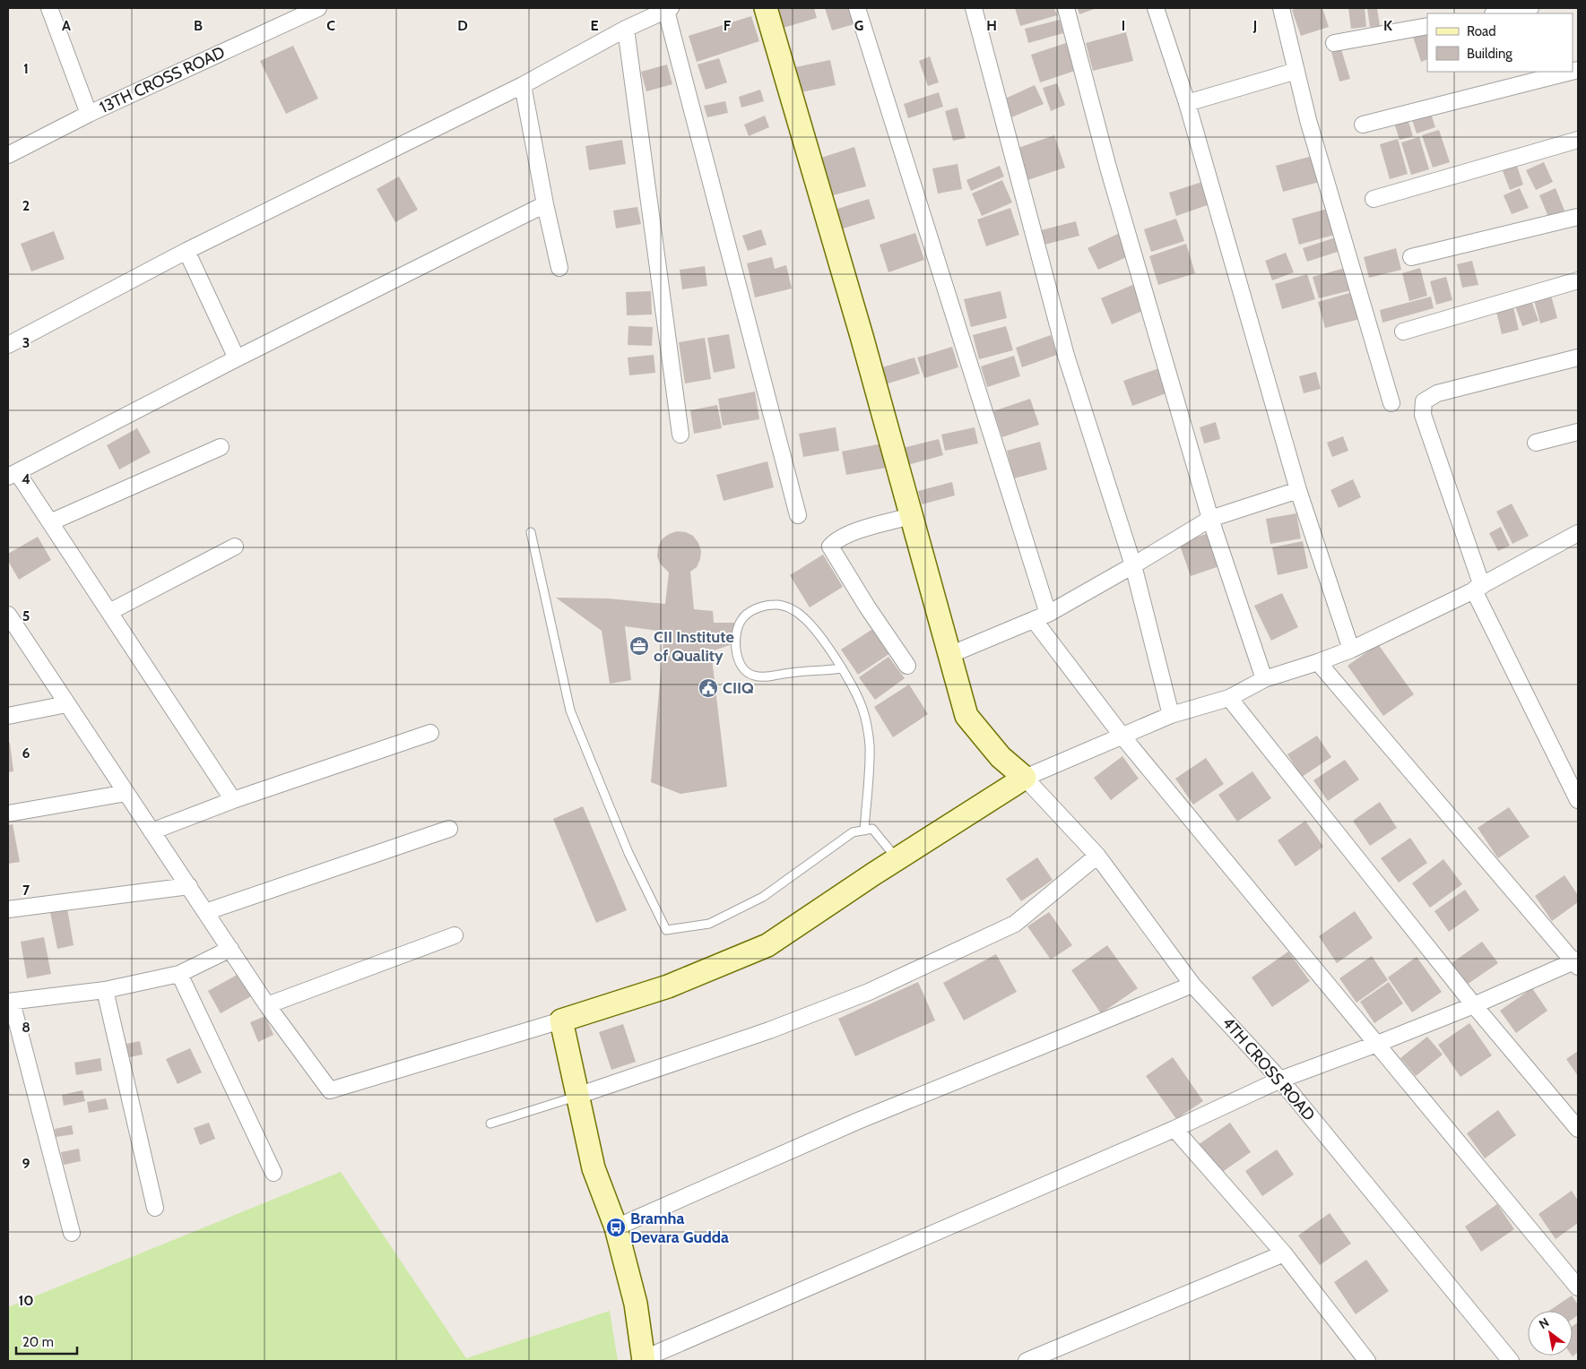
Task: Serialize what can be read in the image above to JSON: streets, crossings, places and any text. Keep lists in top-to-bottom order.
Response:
{
  "streets": {
    "street": ["13TH CROSS ROAD", "4TH CROSS ROAD"]
  },
  "places": {
    "office": ["CII Institute of Quality"],
    "public building": ["CIIQ"],
    "bus stop": ["Bramha Devara Gudda"]
  },
  "legend": ["Road", "Building"],
  "scale_bar": "20 m",
  "north": "top left",
  "grid": {
    "columns": [
      "A",
      "B",
      "C",
      "D",
      "E",
      "F",
      "G",
      "H",
      "I",
      "J",
      "K"
    ],
    "rows": [
      "1",
      "2",
      "3",
      "4",
      "5",
      "6",
      "7",
      "8",
      "9",
      "10"
    ]
  }
}
